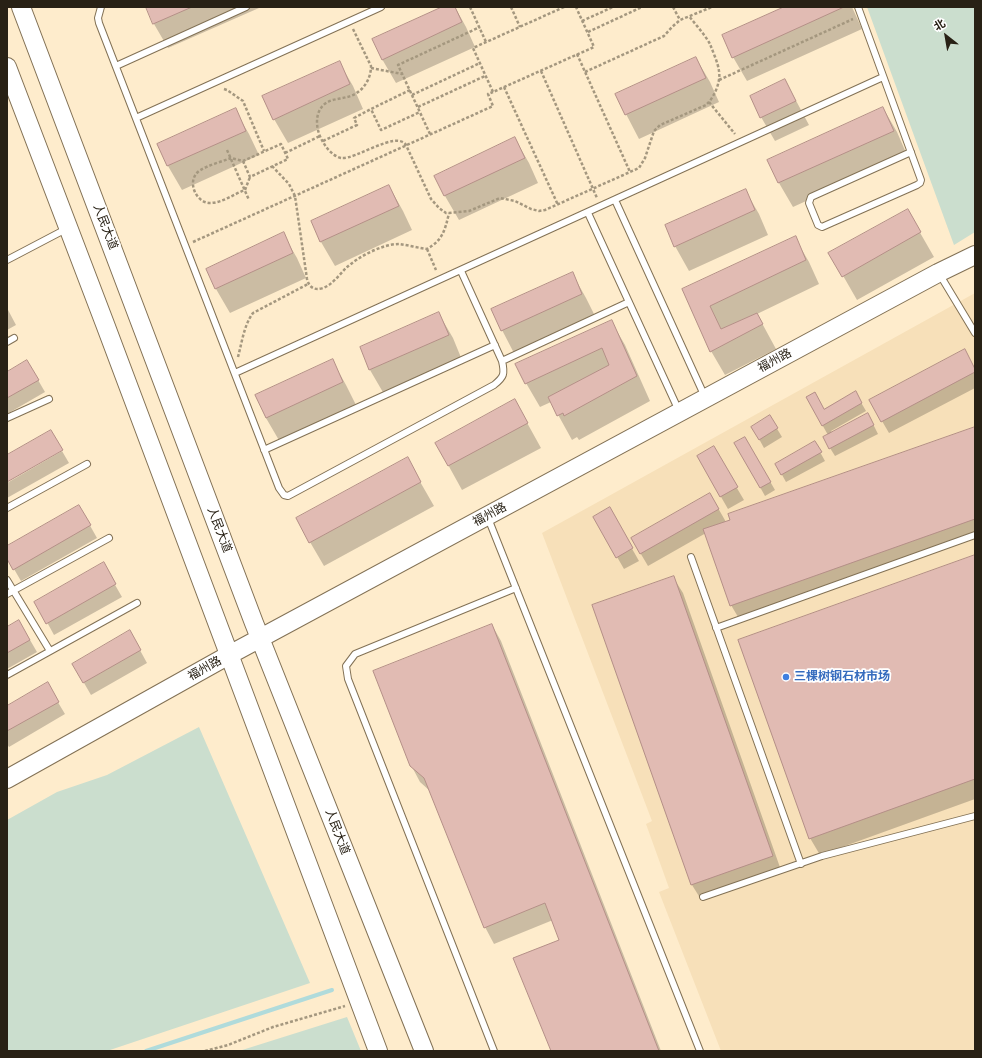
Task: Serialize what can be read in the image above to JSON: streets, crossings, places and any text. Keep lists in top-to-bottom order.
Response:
{
  "streets": {
    "street": ["人民大道", "福州路"]
  },
  "crossings": [
    ["人民大道", "福州路"]
  ],
  "places": ["三棵树钢石材市场"],
  "north": "top left"
}
